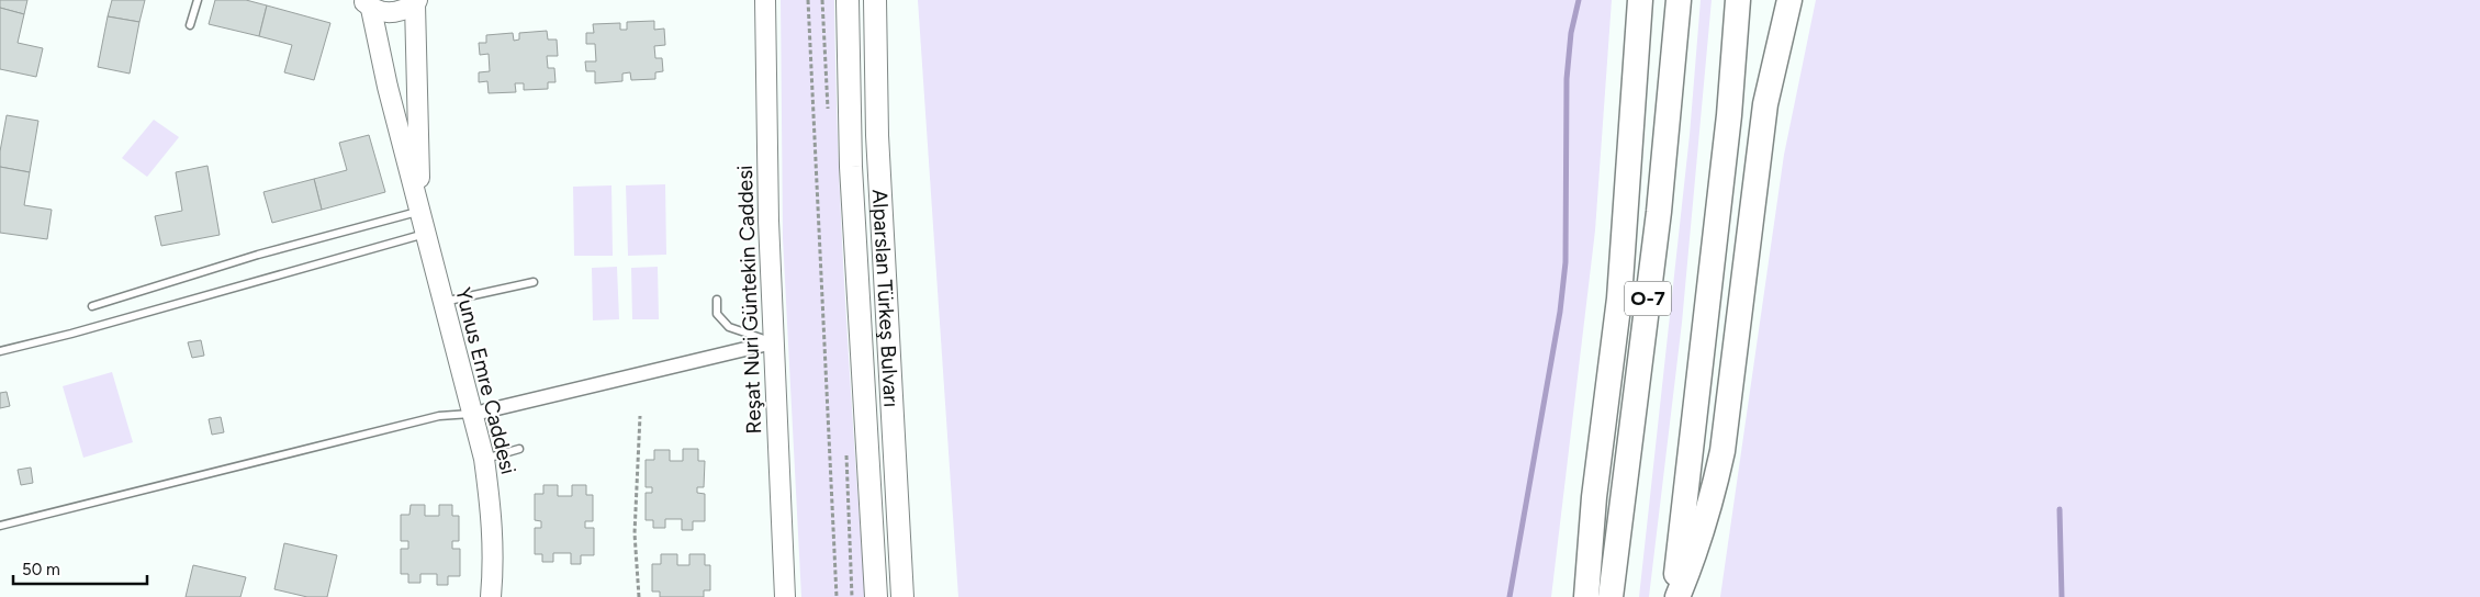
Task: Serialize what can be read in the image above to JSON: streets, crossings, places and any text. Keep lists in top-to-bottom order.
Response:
{
  "streets": {
    "highway": ["O-7"],
    "main road": ["Alparslan Türkeş Bulvarı"],
    "street": ["Reşat Nuri Güntekin Caddesi", "Yunus Emre Caddesi"]
  },
  "scale_bar": "50 m"
}
